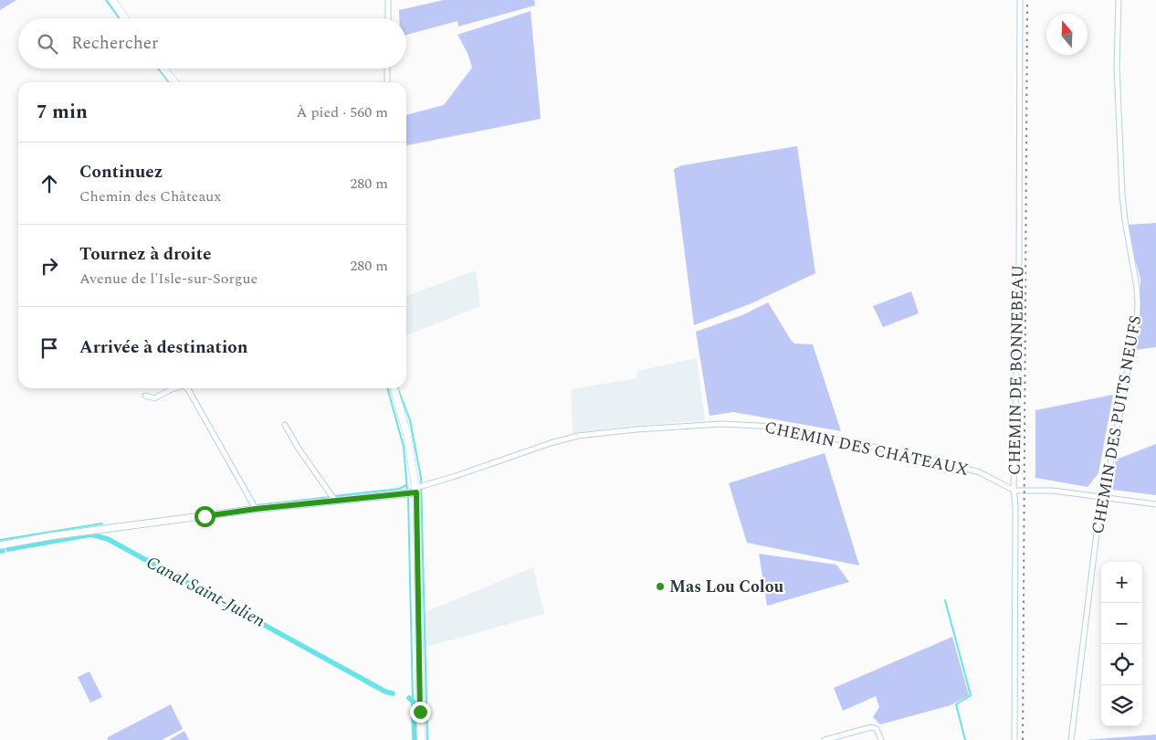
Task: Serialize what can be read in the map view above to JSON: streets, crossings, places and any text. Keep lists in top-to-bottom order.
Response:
{
  "streets": {
    "street": ["CHEMIN DE BONNEBEAU", "CHEMIN DES PUITS NEUFS", "CHEMIN DES CHÂTEAUX"]
  },
  "crossings": [
    ["CHEMIN DE BONNEBEAU", "CHEMIN DES CHÂTEAUX"],
    ["CHEMIN DES PUITS NEUFS", "CHEMIN DES CHÂTEAUX"]
  ],
  "water": ["Canal Saint-Julien"],
  "places": ["Mas Lou Colou"],
  "north": "top",
  "page": {
    "search": "Rechercher",
    "heading": ["7 min", "À pied · 560 m"],
    "list": [
      ["Continuez", "Chemin des Châteaux", "280 m"],
      ["Tournez à droite", "Avenue de l'Isle-sur-Sorgue", "280 m"],
      "Arrivée à destination"
    ],
    "map_buttons": ["+", "−"]
  }
}
